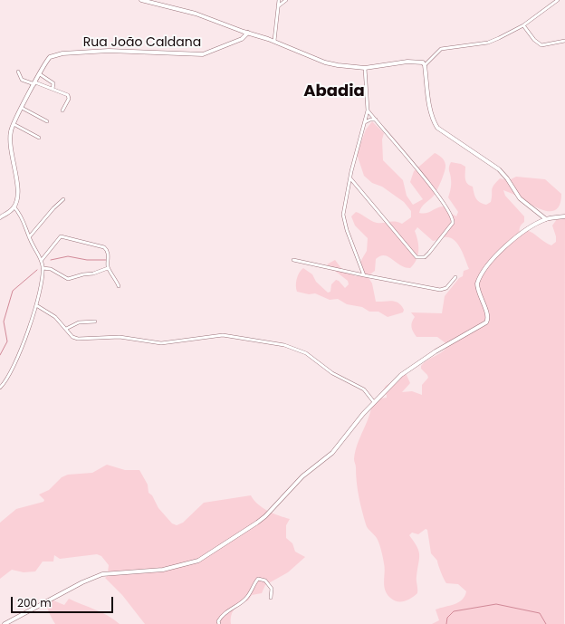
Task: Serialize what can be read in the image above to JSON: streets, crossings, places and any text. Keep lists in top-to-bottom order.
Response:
{
  "streets": {
    "street": ["Rua João Caldana"]
  },
  "districts": ["Abadia"],
  "scale_bar": "200 m"
}
